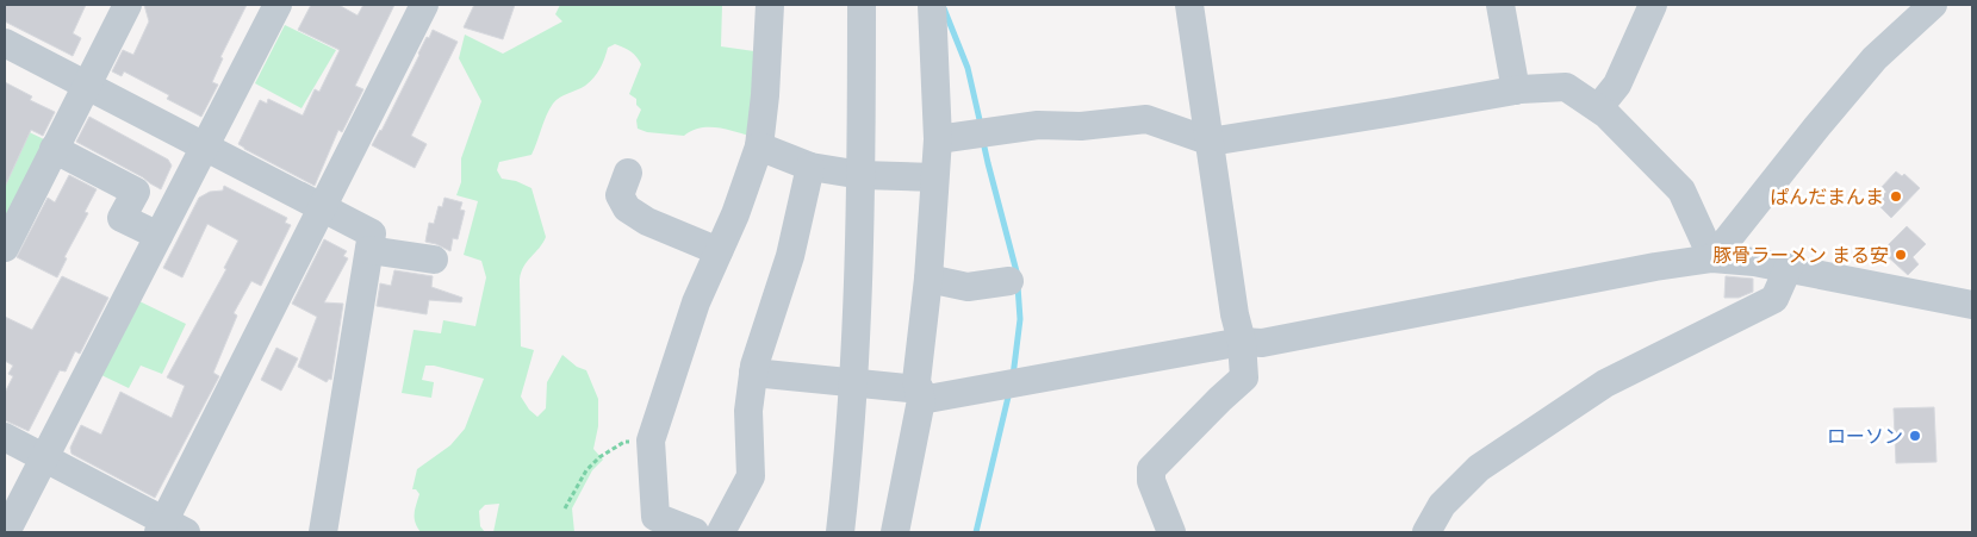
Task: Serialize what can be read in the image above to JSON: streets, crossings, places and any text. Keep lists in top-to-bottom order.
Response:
{
  "places": ["ぱんだまんま", "豚骨ラーメン まる安", "ローソン"]
}
